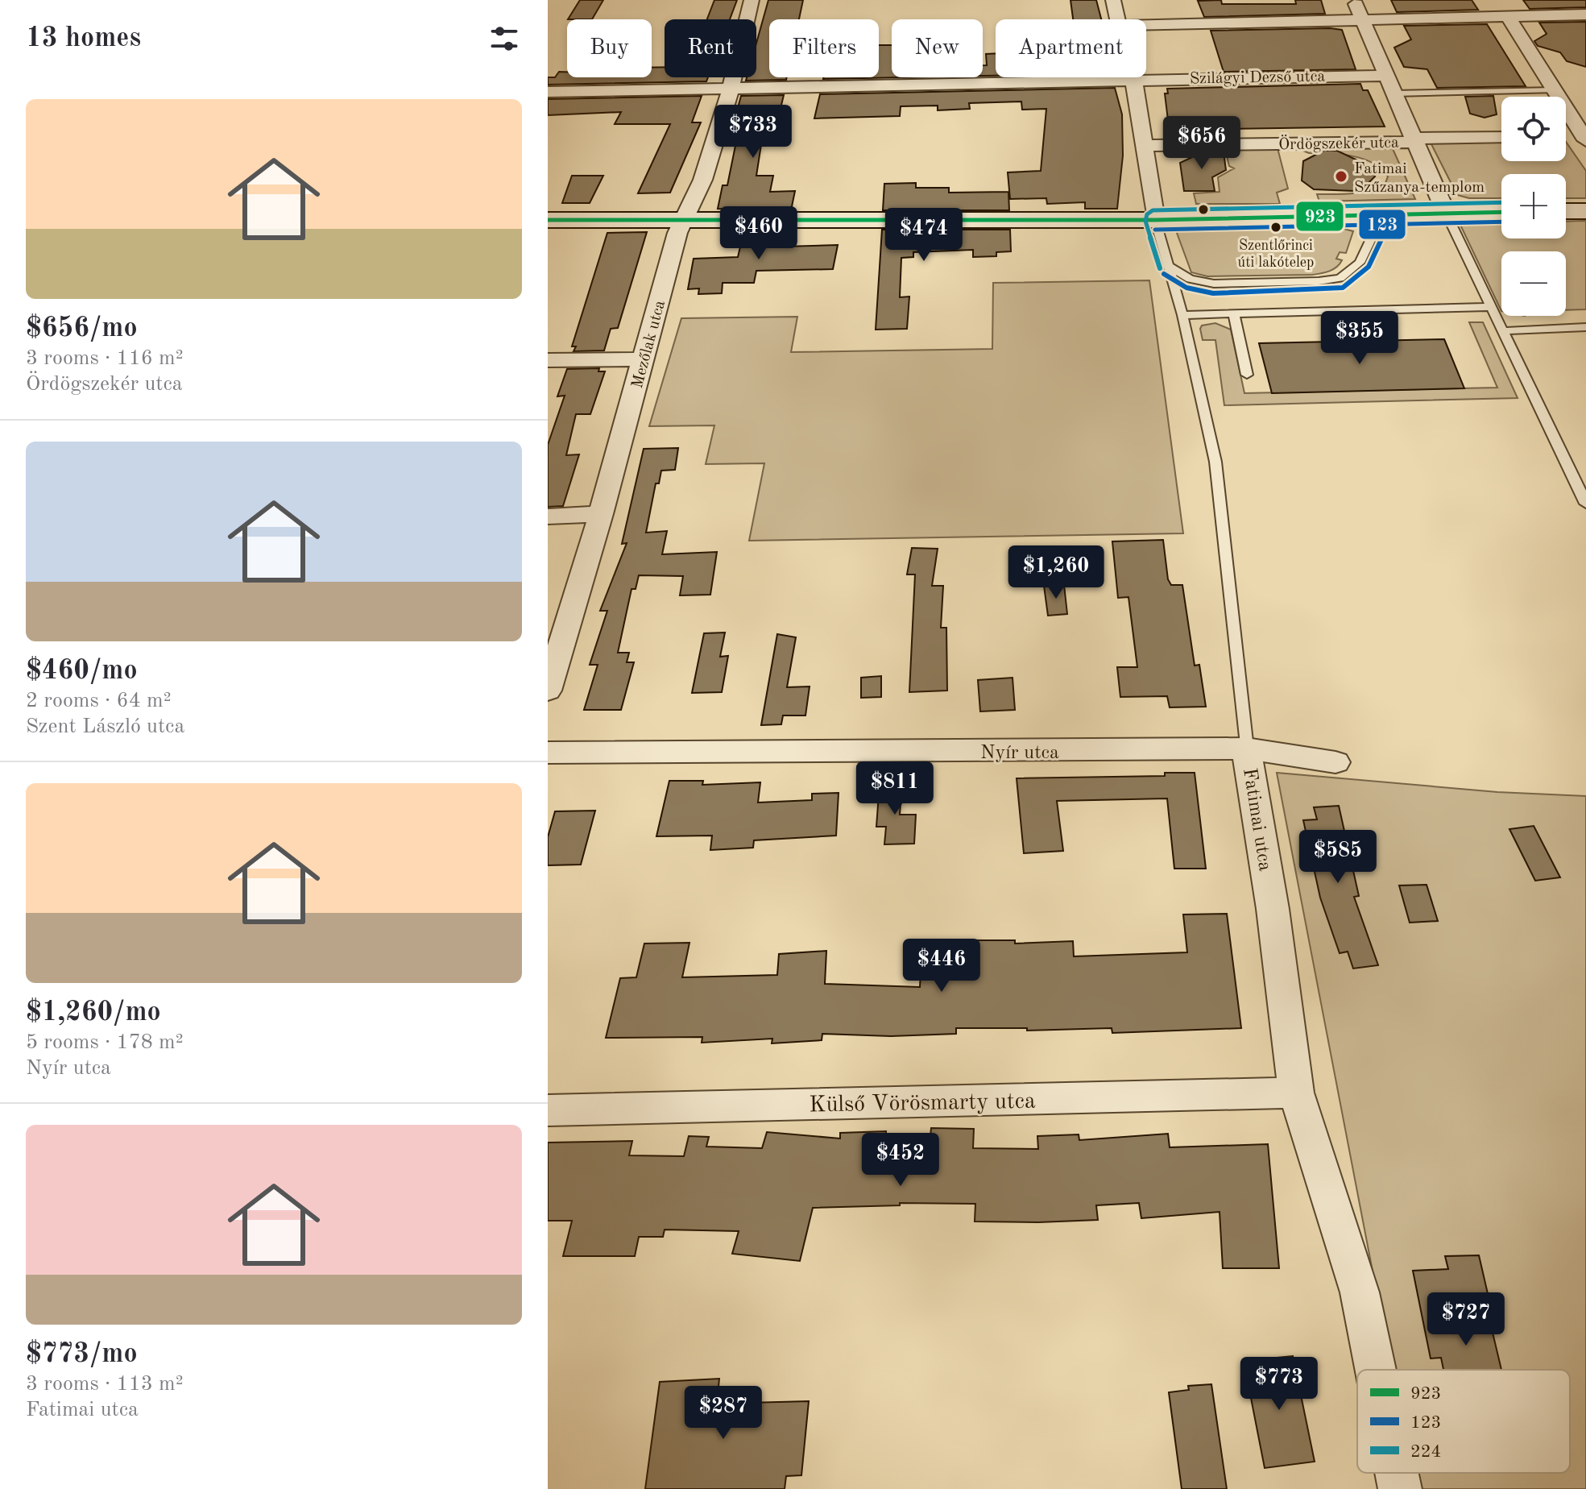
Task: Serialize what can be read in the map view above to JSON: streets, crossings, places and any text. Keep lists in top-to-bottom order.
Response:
{
  "streets": {
    "street": [
      "Szilágyi Dezső utca",
      "Ördögszekér utca",
      "Mezőlak utca",
      "Nyír utca",
      "Fatimai utca",
      "Külső Vörösmarty utca"
    ]
  },
  "crossings": [
    ["Szilágyi Dezső utca", "Mezőlak utca"],
    ["Nyír utca", "Fatimai utca"],
    ["Fatimai utca", "Külső Vörösmarty utca"]
  ],
  "places": ["Fatimai Szűzanya-templom", "Szentlőrinci úti lakótelep"],
  "lines": ["transit line 224", "transit line 923", "transit line 123"],
  "legend": ["923", "123", "224"],
  "page": {
    "heading": "13 homes",
    "chip": [
      "Buy",
      "Rent",
      "Filters",
      "New",
      "Apartment"
    ],
    "list": [
      {
        "name": "$656/mo",
        "note": "3 rooms · 116 m² · Ördögszekér utca"
      },
      {
        "name": "$460/mo",
        "note": "2 rooms · 64 m² · Szent László utca"
      },
      {
        "name": "$1,260/mo",
        "note": "5 rooms · 178 m² · Nyír utca"
      },
      {
        "name": "$773/mo",
        "note": "3 rooms · 113 m² · Fatimai utca"
      }
    ],
    "map_buttons": ["+", "−"],
    "price": [
      "$733",
      "$656",
      "$460",
      "$474",
      "$355",
      "$1,260",
      "$811",
      "$585",
      "$446",
      "$452",
      "$727",
      "$773",
      "$287"
    ]
  }
}
